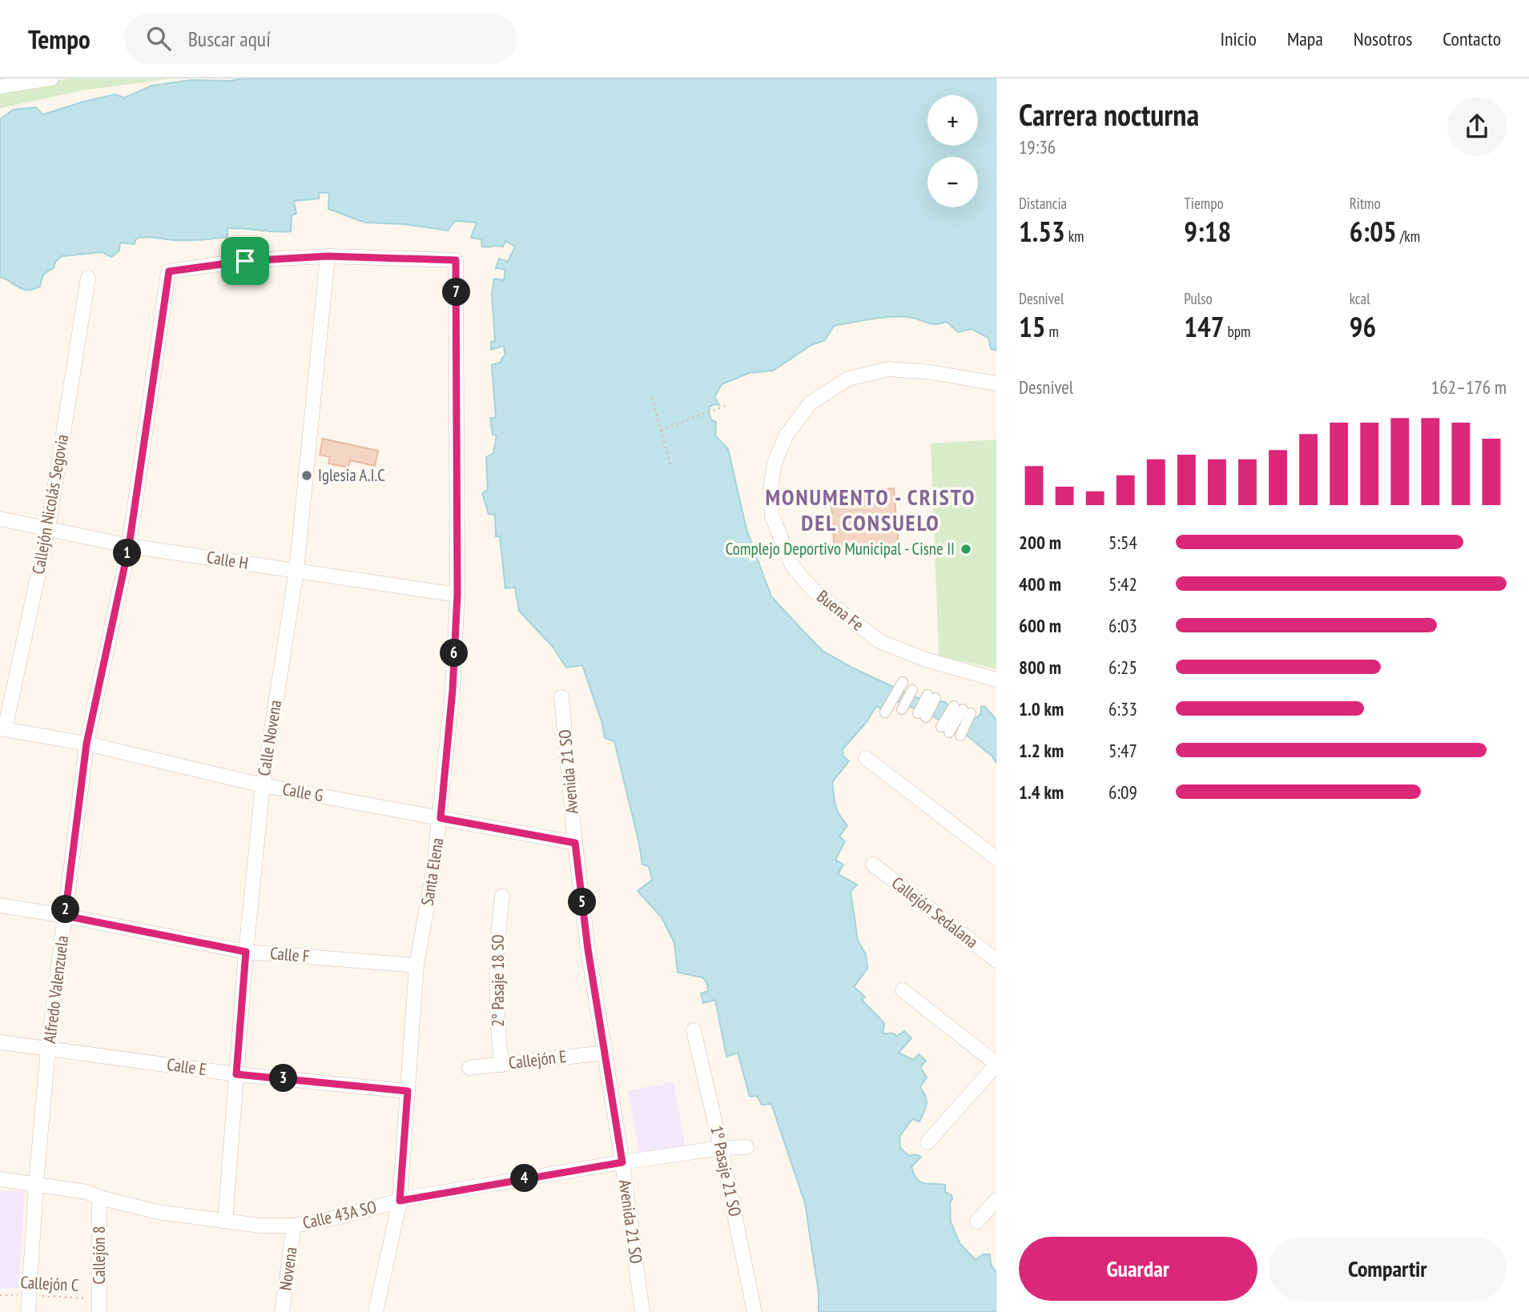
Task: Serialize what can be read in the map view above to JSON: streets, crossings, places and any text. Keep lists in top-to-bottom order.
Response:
{
  "streets": {
    "street": [
      "Callejón Nicolás Segovia",
      "Calle H",
      "Buena Fe",
      "Calle Novena",
      "Avenida 21 SO",
      "Calle G",
      "Santa Elena",
      "Callejón Sedalana",
      "Calle F",
      "2° Pasaje 18 SO",
      "Alfredo Valenzuela",
      "Callejón E",
      "Calle E",
      "1º Pasaje 21 SO",
      "Calle 43A SO",
      "Callejón 8",
      "Novena"
    ],
    "path": ["Callejón C"]
  },
  "crossings": [
    ["Callejón Nicolás Segovia", "Calle H"],
    ["Callejón Nicolás Segovia", "Calle G"],
    ["Calle H", "Calle Novena"],
    ["Calle H", "Santa Elena"],
    ["Calle H", "Alfredo Valenzuela"],
    ["Calle Novena", "Calle G"],
    ["Calle Novena", "Santa Elena"],
    ["Calle Novena", "Calle F"],
    ["Calle Novena", "Alfredo Valenzuela"],
    ["Calle Novena", "Calle E"],
    ["Calle Novena", "Calle 43A SO"],
    ["Avenida 21 SO", "Calle G"],
    ["Avenida 21 SO", "Callejón E"],
    ["Avenida 21 SO", "Calle 43A SO"],
    ["Calle G", "Santa Elena"],
    ["Calle G", "Alfredo Valenzuela"],
    ["Santa Elena", "Calle F"],
    ["Santa Elena", "Alfredo Valenzuela"],
    ["Santa Elena", "Calle E"],
    ["Santa Elena", "Calle 43A SO"],
    ["Calle F", "Alfredo Valenzuela"],
    ["2° Pasaje 18 SO", "Callejón E"],
    ["Alfredo Valenzuela", "Calle E"],
    ["Alfredo Valenzuela", "Calle 43A SO"],
    ["Alfredo Valenzuela", "Callejón C"],
    ["1º Pasaje 21 SO", "Calle 43A SO"],
    ["Calle 43A SO", "Callejón 8"],
    ["Calle 43A SO", "Novena"],
    ["Callejón 8", "Callejón C"]
  ],
  "districts": ["MONUMENTO - CRISTO DEL CONSUELO"],
  "places": ["Iglesia A.I.C", "Complejo Deportivo Municipal - Cisne II"],
  "page": {
    "header": "Tempo",
    "search": "Buscar aquí",
    "nav": [
      "Inicio",
      "Mapa",
      "Nosotros",
      "Contacto"
    ],
    "heading": ["Carrera nocturna", "19:36"],
    "map_buttons": ["+", "−"],
    "stats": [
      ["Distancia", "1.53 km"],
      ["Tiempo", "9:18"],
      ["Ritmo", "6:05 /km"],
      ["Desnivel", "15 m"],
      ["Pulso", "147 bpm"],
      ["kcal", "96"]
    ],
    "pins": [
      "7",
      "1",
      "6",
      "5",
      "2",
      "3",
      "4"
    ],
    "chart": ["Desnivel", "162–176 m"],
    "list": [
      {
        "name": "200 m",
        "note": "5:54"
      },
      {
        "name": "400 m",
        "note": "5:42"
      },
      {
        "name": "600 m",
        "note": "6:03"
      },
      {
        "name": "800 m",
        "note": "6:25"
      },
      {
        "name": "1.0 km",
        "note": "6:33"
      },
      {
        "name": "1.2 km",
        "note": "5:47"
      },
      {
        "name": "1.4 km",
        "note": "6:09"
      }
    ],
    "buttons": ["Guardar", "Compartir"]
  }
}
